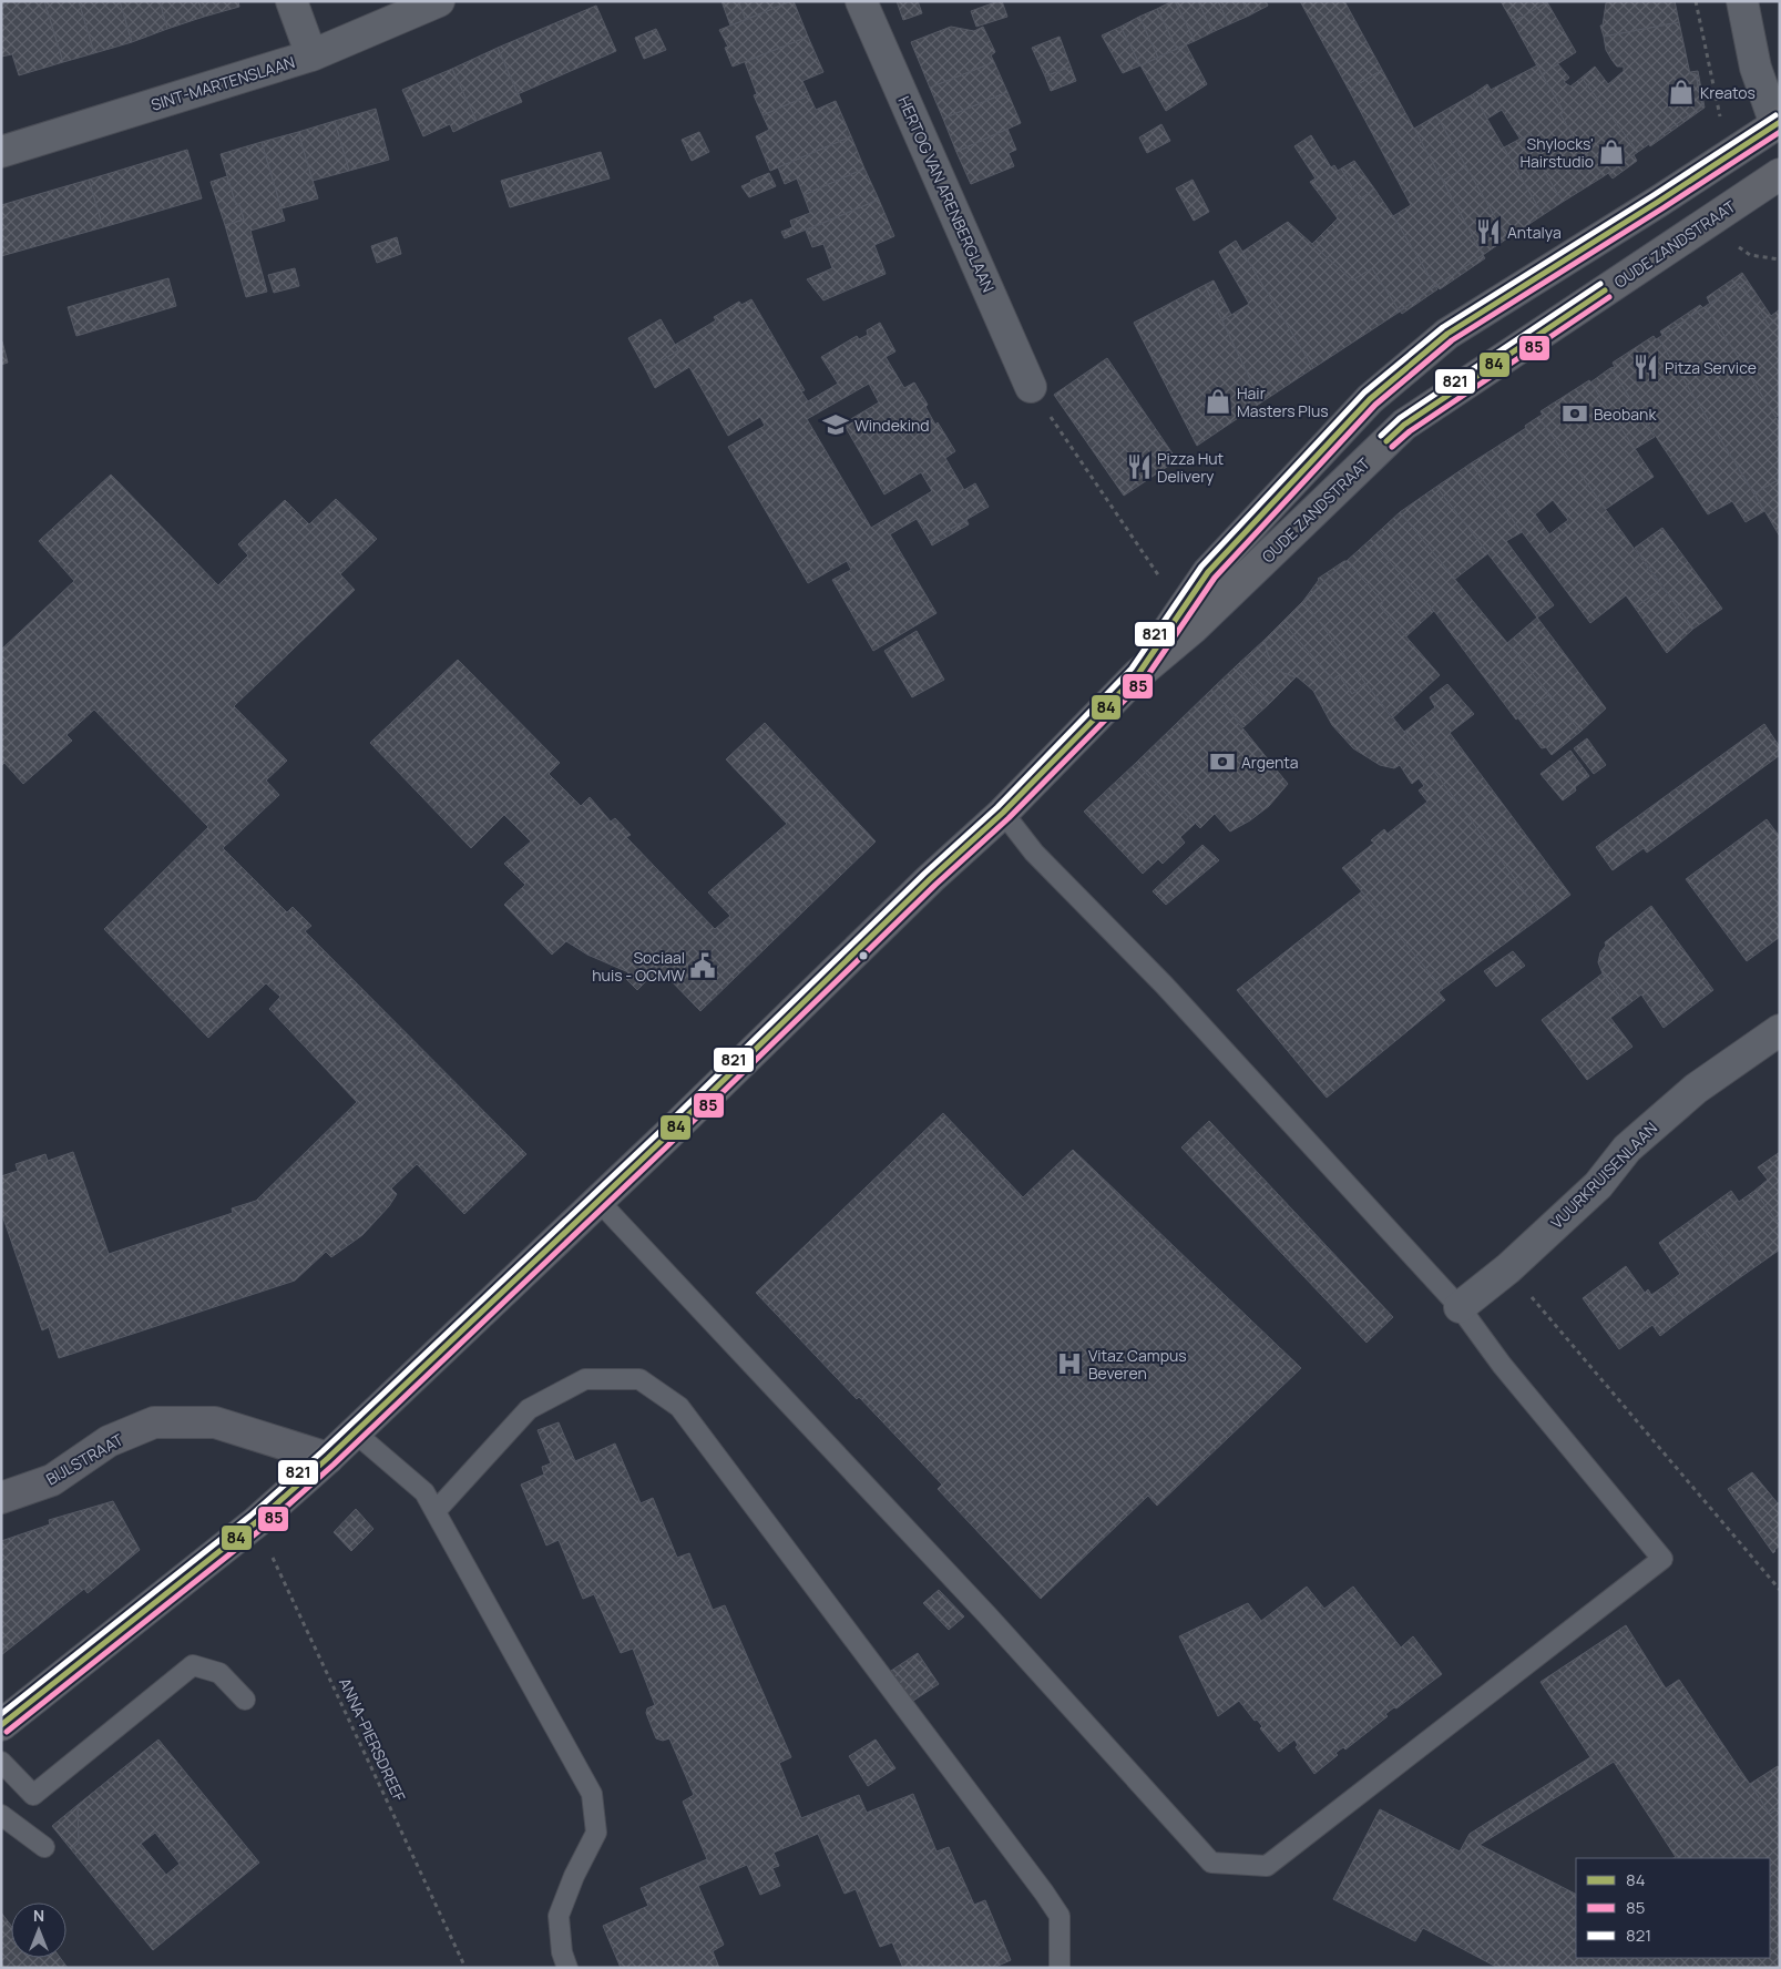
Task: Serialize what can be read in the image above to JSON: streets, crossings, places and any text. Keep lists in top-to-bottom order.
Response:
{
  "streets": {
    "main road": ["OUDE ZANDSTRAAT"],
    "street": [
      "SINT-MARTENSLAAN",
      "HERTOG VAN ARENBERGLAAN",
      "VUURKRUISENLAAN",
      "BIJLSTRAAT"
    ],
    "path": ["ANNA-PIERSDREEF"]
  },
  "crossings": [
    ["OUDE ZANDSTRAAT", "BIJLSTRAAT"],
    ["OUDE ZANDSTRAAT", "ANNA-PIERSDREEF"]
  ],
  "places": {
    "shop": ["Kreatos", "Shylocks' Hairstudio", "Hair Masters Plus"],
    "restaurant": ["Antalya", "Pitza Service", "Pizza Hut Delivery"],
    "bank": ["Beobank", "Argenta"],
    "school or university": ["Windekind"],
    "public building": ["Sociaal huis - OCMW"],
    "hospital": ["Vitaz Campus Beveren"]
  },
  "lines": ["transit line 821", "transit line 84", "transit line 85"],
  "legend": ["84", "85", "821"],
  "north": "top"
}
